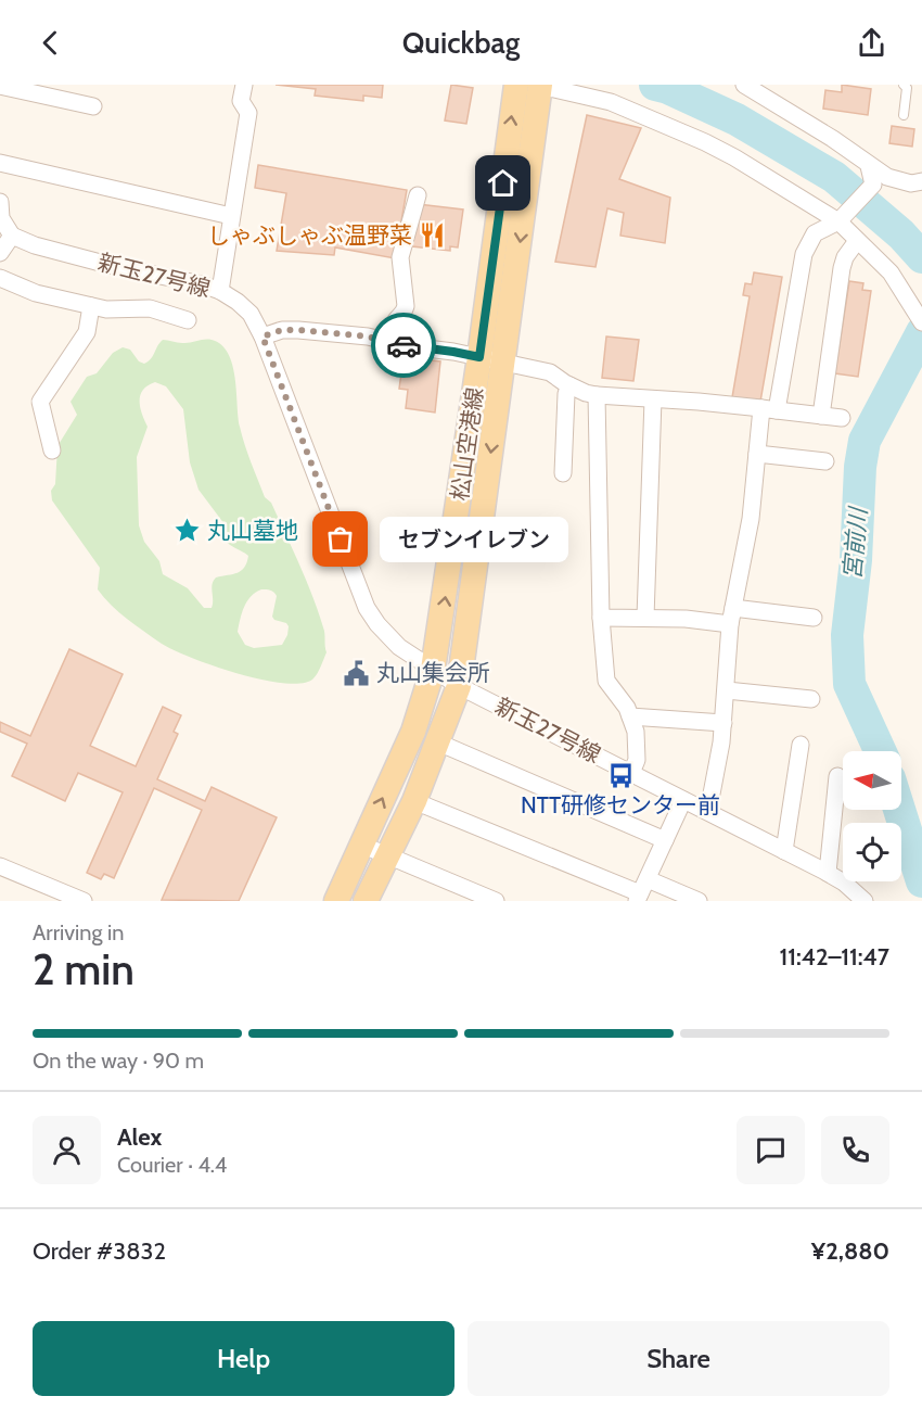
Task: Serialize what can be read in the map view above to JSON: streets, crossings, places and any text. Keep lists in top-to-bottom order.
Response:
{
  "streets": {
    "main road": ["松山空港線"],
    "street": ["新玉27号線"]
  },
  "crossings": [
    ["新玉27号線", "松山空港線"]
  ],
  "water": ["宮前川"],
  "places": {
    "restaurant": ["しゃぶしゃぶ温野菜"],
    "place": ["丸山墓地"],
    "other": ["セブンイレブン"],
    "public building": ["丸山集会所"],
    "bus stop": ["NTT研修センター前"]
  },
  "north": "left",
  "page": {
    "header": "Quickbag",
    "bubble": "セブンイレブン",
    "heading": ["2 min", "Arriving in", "11:42–11:47"],
    "panel": [
      "Alex",
      "Courier · 4.4",
      "Order #3832",
      "¥2,880"
    ],
    "bar": "On the way · 90 m",
    "buttons": ["Help", "Share"]
  }
}
